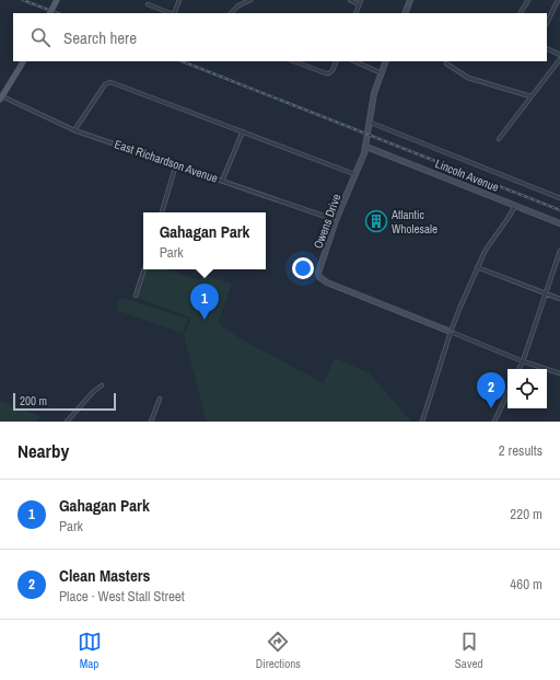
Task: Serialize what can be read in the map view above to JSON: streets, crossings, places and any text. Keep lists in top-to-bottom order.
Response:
{
  "streets": {
    "street": ["East Richardson Avenue", "Lincoln Avenue", "Owens Drive"]
  },
  "crossings": [
    ["East Richardson Avenue", "Owens Drive"],
    ["Lincoln Avenue", "Owens Drive"]
  ],
  "places": {
    "building": ["Atlantic Wholesale"]
  },
  "scale_bar": "200 m",
  "page": {
    "search": "Search here",
    "popup": ["Gahagan Park", "Park"],
    "pins": ["1", "2"],
    "scale": "200 m",
    "heading": ["Nearby", "2 results"],
    "list": [
      {
        "mark": "1",
        "name": "Gahagan Park",
        "note": "Park",
        "value": "220 m"
      },
      {
        "mark": "2",
        "name": "Clean Masters",
        "note": "Place · West Stall Street",
        "value": "460 m"
      }
    ],
    "nav": ["Map", "Directions", "Saved"]
  }
}
